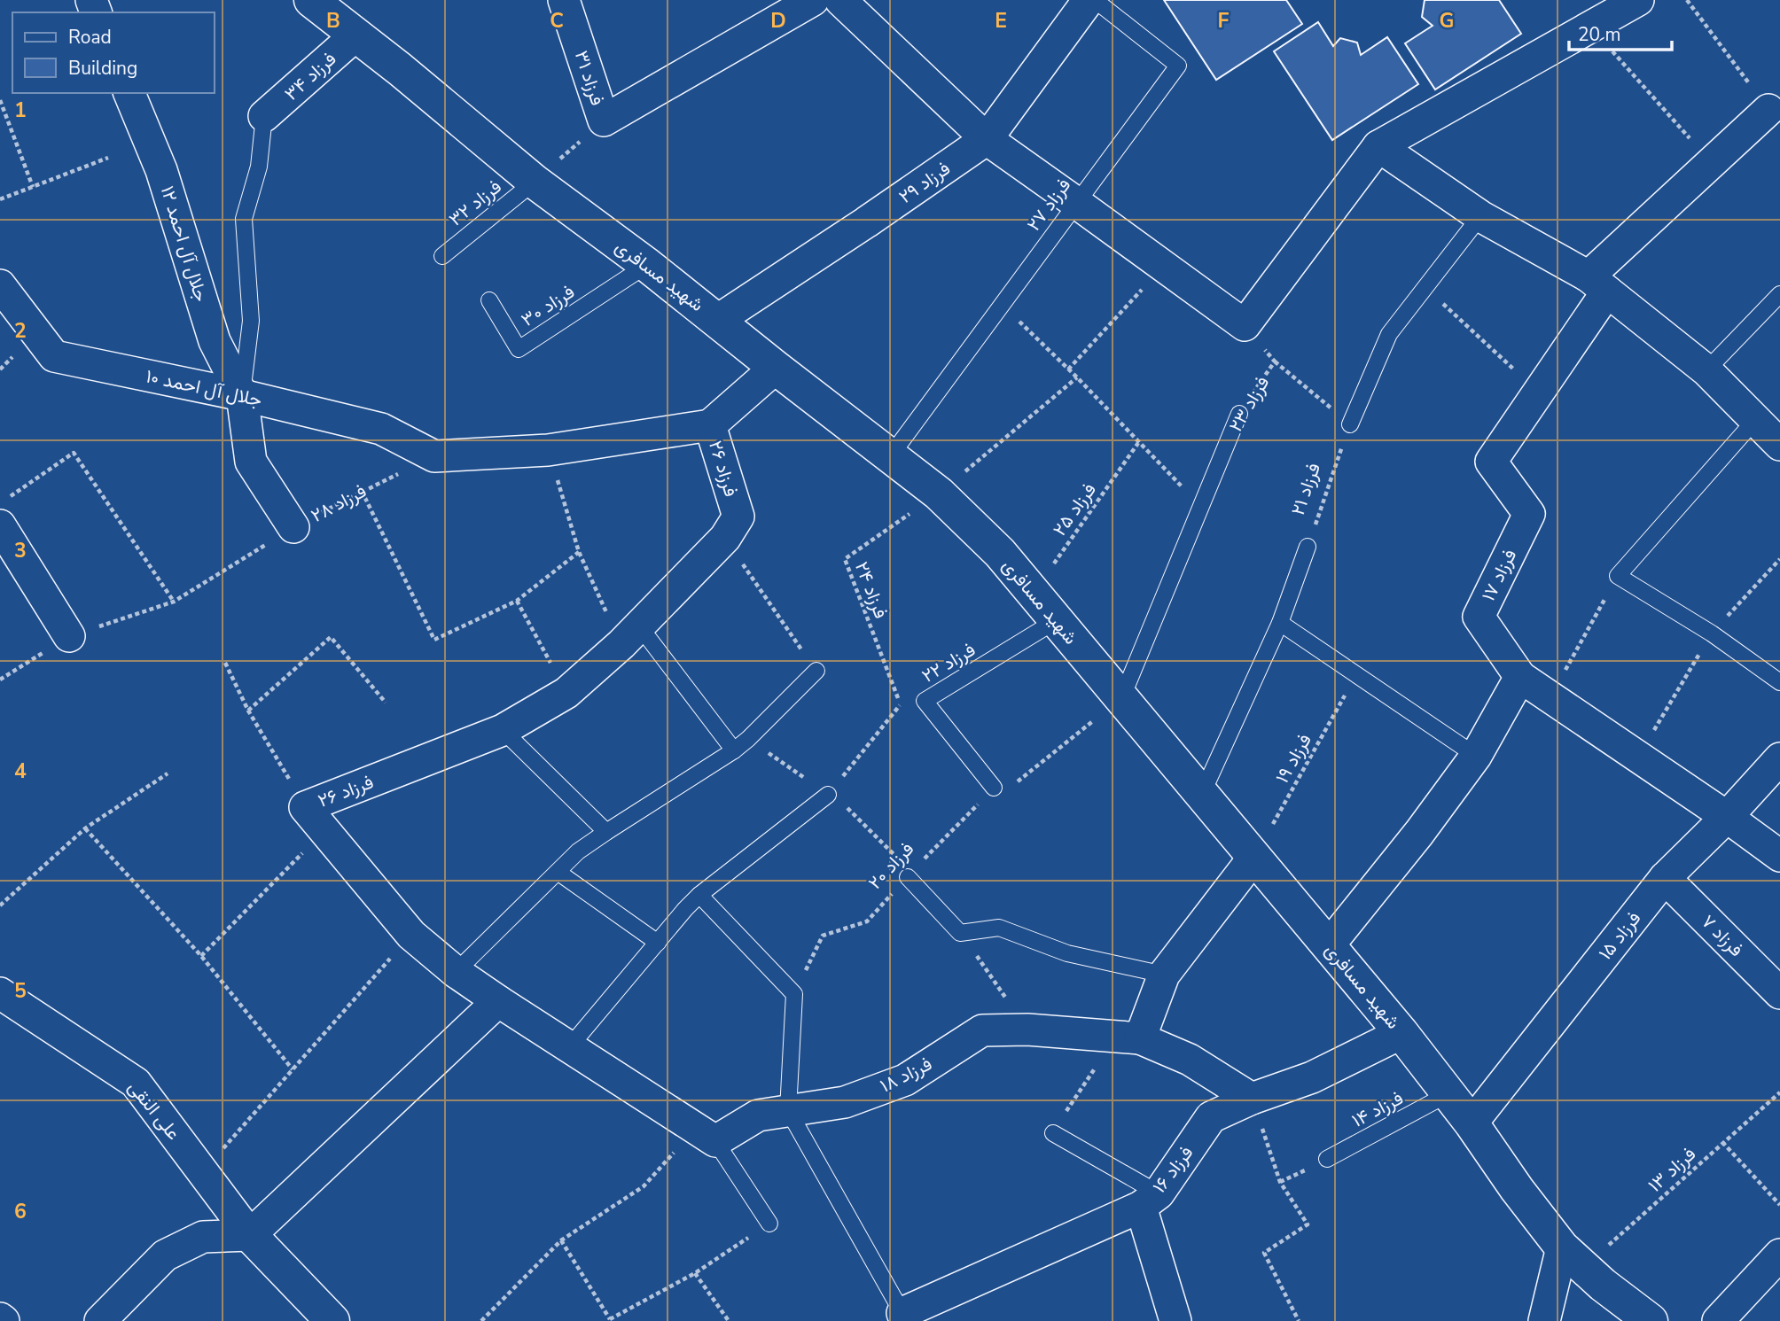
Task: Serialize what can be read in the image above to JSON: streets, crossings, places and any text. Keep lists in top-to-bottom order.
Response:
{
  "streets": {
    "street": [
      "فرزاد ۳۴",
      "فرزاد ۳۱",
      "فرزاد ۲۹",
      "جلال آل احمد ۱۲",
      "شهید مسافری",
      "جلال آل احمد ۱۰",
      "فرزاد ۲۶",
      "فرزاد ۱۷",
      "فرزاد ۱۵",
      "فرزاد ۷",
      "فرزاد ۱۸",
      "علی النقی",
      "فرزاد ۱۶"
    ],
    "lane": [
      "فرزاد ۳۲",
      "فرزاد ۲۷",
      "فرزاد ۳۰",
      "فرزاد ۲۳",
      "فرزاد ۲۲",
      "فرزاد ۱۴"
    ],
    "path": [
      "فرزاد ۲۱",
      "فرزاد ۲۸",
      "فرزاد ۲۵",
      "فرزاد ۲۴",
      "فرزاد ۱۹",
      "فرزاد ۲۰",
      "فرزاد ۱۳"
    ]
  },
  "crossings": [
    ["فرزاد ۳۴", "شهید مسافری"],
    ["فرزاد ۲۹", "شهید مسافری"],
    ["فرزاد ۳۲", "شهید مسافری"],
    ["فرزاد ۲۷", "شهید مسافری"],
    ["جلال آل احمد ۱۲", "جلال آل احمد ۱۰"],
    ["جلال آل احمد ۱۲", "فرزاد ۲۸"],
    ["شهید مسافری", "فرزاد ۳۰"],
    ["شهید مسافری", "فرزاد ۲۳"],
    ["شهید مسافری", "فرزاد ۲۵"],
    ["شهید مسافری", "فرزاد ۲۴"],
    ["شهید مسافری", "فرزاد ۲۲"],
    ["شهید مسافری", "فرزاد ۱۹"],
    ["شهید مسافری", "فرزاد ۲۰"],
    ["شهید مسافری", "فرزاد ۱۵"],
    ["شهید مسافری", "فرزاد ۱۴"],
    ["شهید مسافری", "فرزاد ۱۶"],
    ["شهید مسافری", "فرزاد ۱۳"],
    ["جلال آل احمد ۱۰", "فرزاد ۲۸"],
    ["فرزاد ۲۳", "فرزاد ۲۰"],
    ["فرزاد ۲۲", "فرزاد ۲۰"],
    ["فرزاد ۱۵", "فرزاد ۷"],
    ["فرزاد ۱۸", "فرزاد ۱۶"]
  ],
  "legend": ["Road", "Building"],
  "scale_bar": "20 m",
  "grid": {
    "columns": [
      "B",
      "C",
      "D",
      "E",
      "F",
      "G"
    ],
    "rows": [
      "1",
      "2",
      "3",
      "4",
      "5",
      "6"
    ]
  }
}
